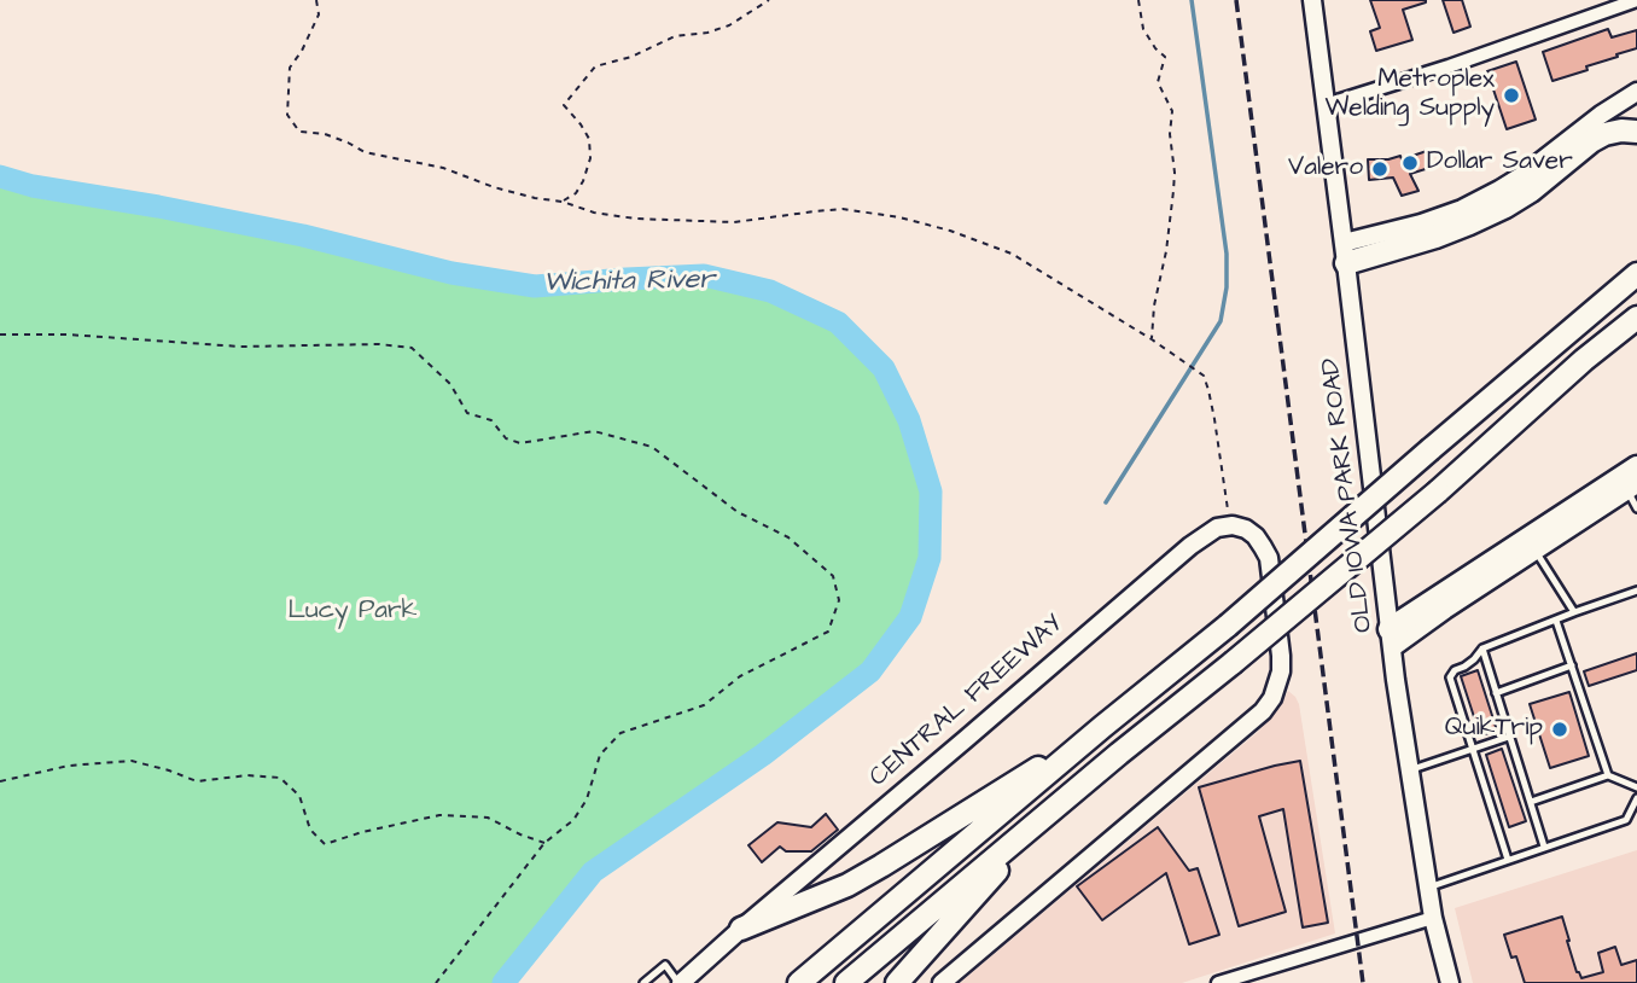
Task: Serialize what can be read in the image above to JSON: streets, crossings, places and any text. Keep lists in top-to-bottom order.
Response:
{
  "streets": {
    "main road": ["OLD IOWA PARK ROAD", "CENTRAL FREEWAY"]
  },
  "water": ["Wichita River"],
  "parks": ["Lucy Park"],
  "places": [
    "Metroplex Welding Supply",
    "Dollar Saver",
    "Valero",
    "QuikTrip"
  ]
}
